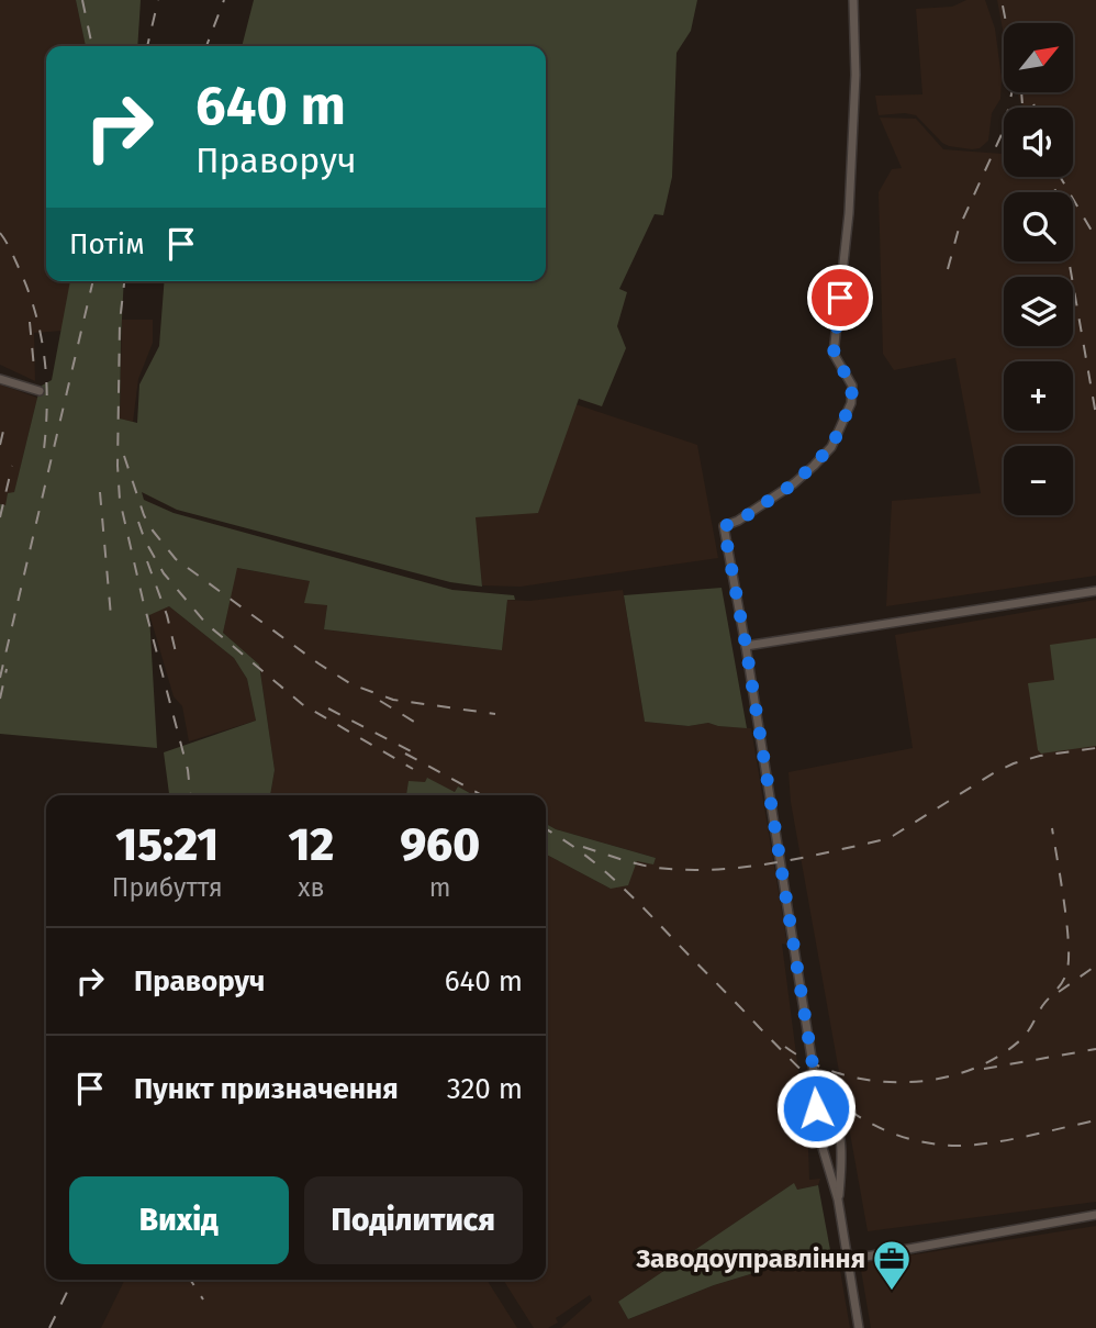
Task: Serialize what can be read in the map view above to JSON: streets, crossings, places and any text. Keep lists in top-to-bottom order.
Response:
{
  "places": {
    "office": ["Заводоуправління"]
  },
  "north": "top right",
  "page": {
    "map_buttons": ["+", "−"],
    "turn": ["640 m", "Праворуч"],
    "then": "Потім",
    "eta": [
      "15:21",
      "Прибуття",
      "12",
      "хв",
      "960",
      "m"
    ],
    "list": [
      {
        "name": "Праворуч",
        "value": "640 m"
      },
      {
        "name": "Пункт призначення",
        "value": "320 m"
      }
    ],
    "buttons": ["Вихід", "Поділитися"]
  }
}
